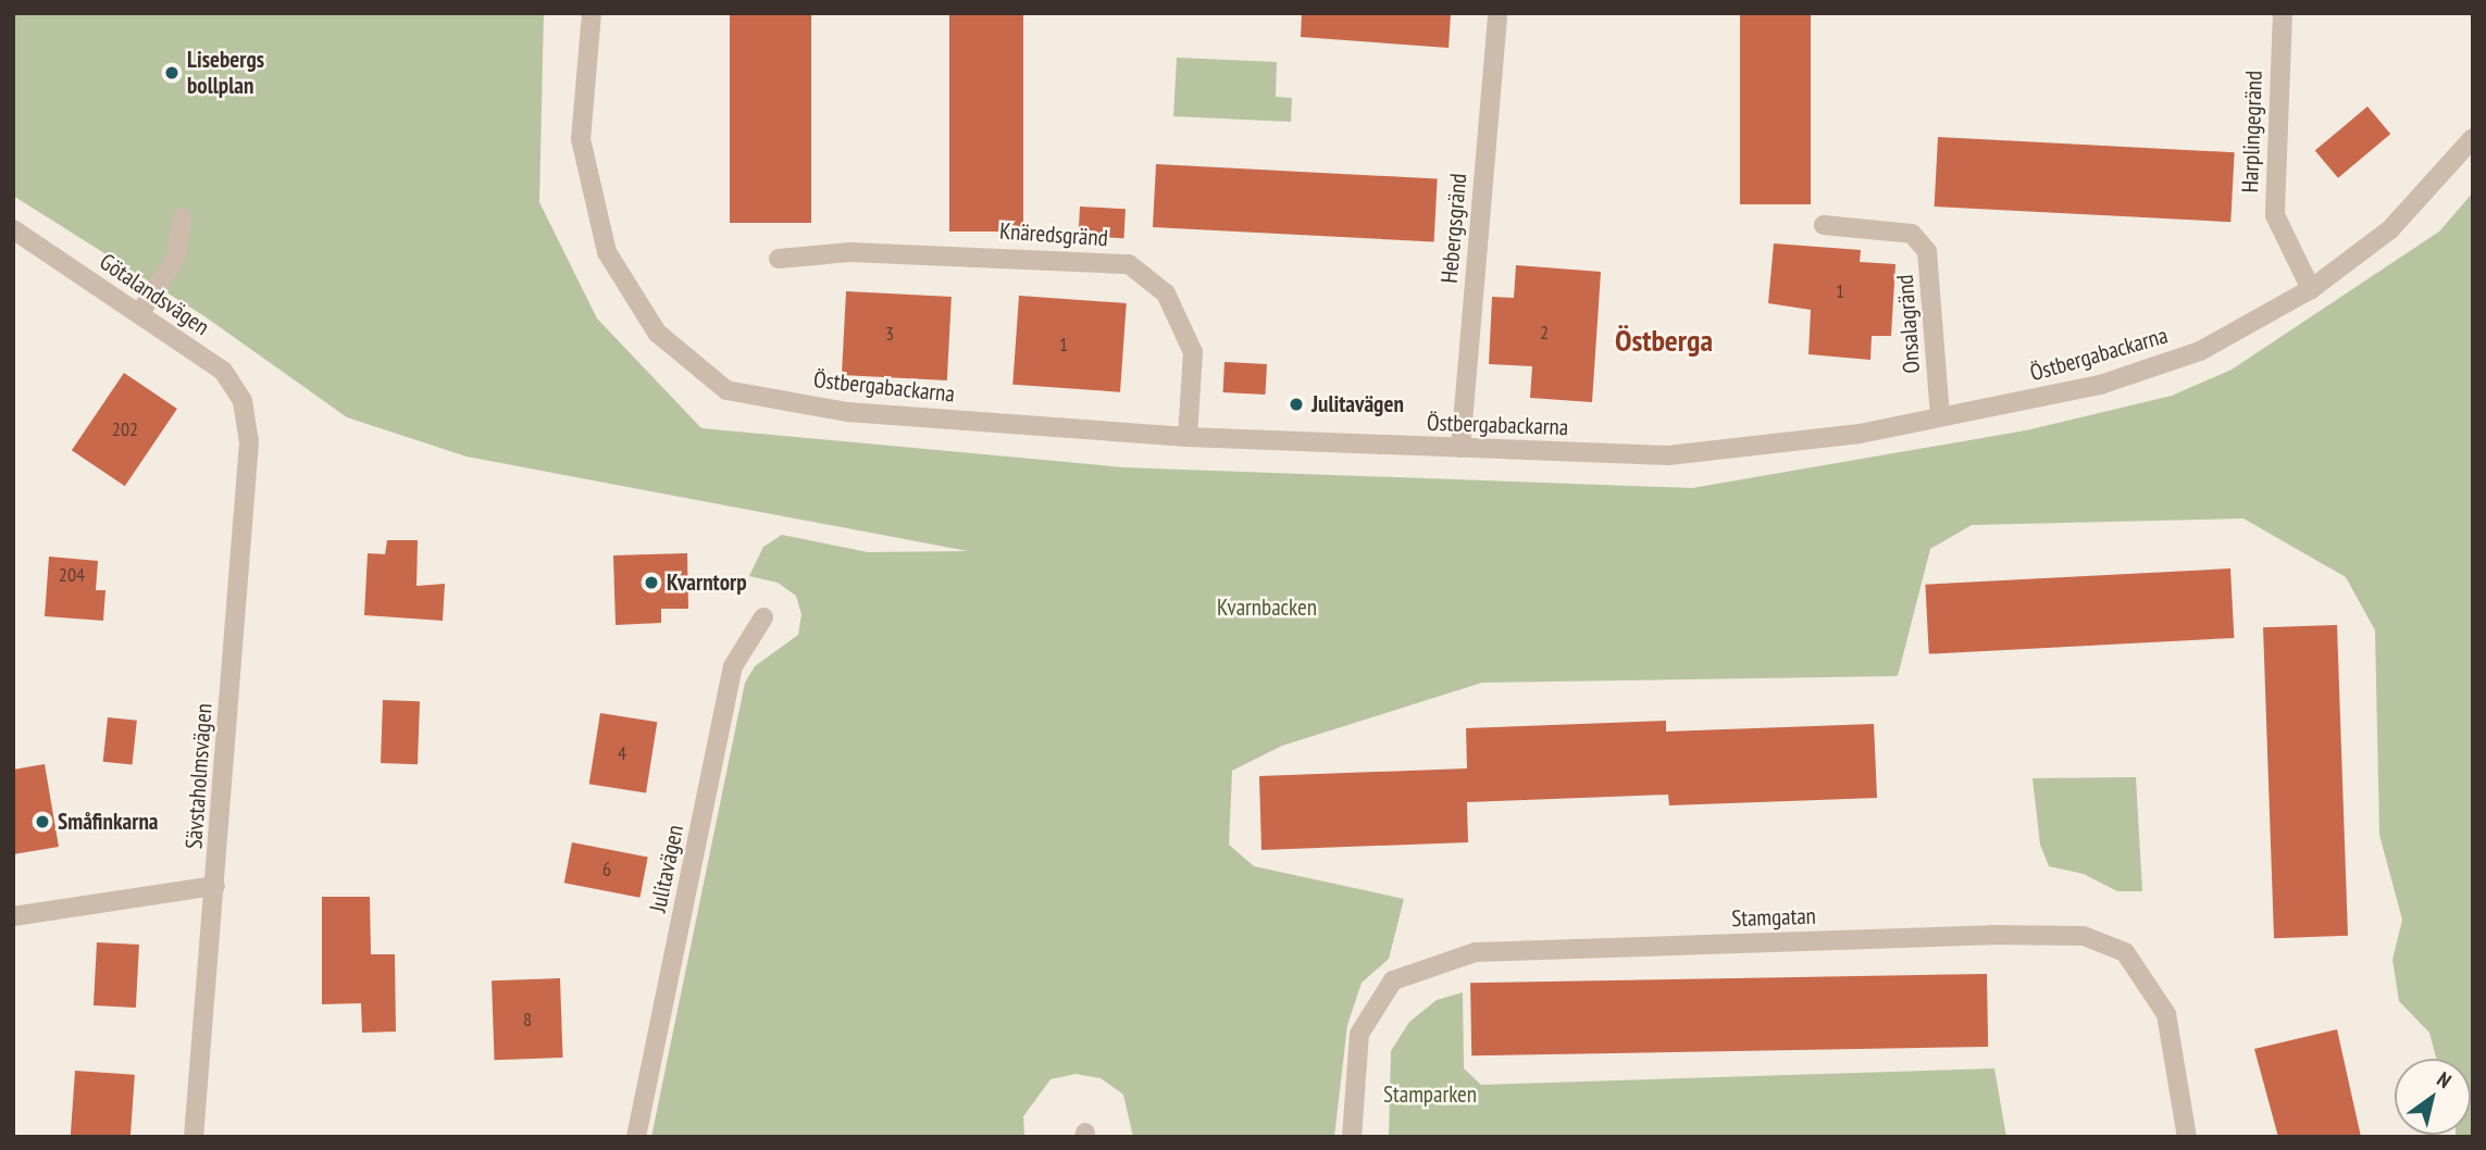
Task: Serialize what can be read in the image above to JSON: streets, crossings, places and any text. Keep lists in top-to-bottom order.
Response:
{
  "streets": {
    "street": [
      "Harplingegränd",
      "Hebergsgränd",
      "Knäredsgränd",
      "Götalandsvägen",
      "Onsalagränd",
      "Östbergabackarna",
      "Sävstaholmsvägen",
      "Julitavägen",
      "Stamgatan"
    ]
  },
  "crossings": [
    ["Harplingegränd", "Östbergabackarna"],
    ["Hebergsgränd", "Östbergabackarna"],
    ["Knäredsgränd", "Östbergabackarna"],
    ["Götalandsvägen", "Sävstaholmsvägen"],
    ["Onsalagränd", "Östbergabackarna"]
  ],
  "districts": ["Östberga"],
  "parks": ["Kvarnbacken", "Stamparken"],
  "places": [
    "Lisebergs bollplan",
    "Julitavägen",
    "Kvarntorp",
    "Småfinkarna"
  ],
  "house_numbers": [
    "1",
    "2",
    "3",
    "1",
    "202",
    "204",
    "4",
    "6",
    "8"
  ],
  "north": "top right"
}
